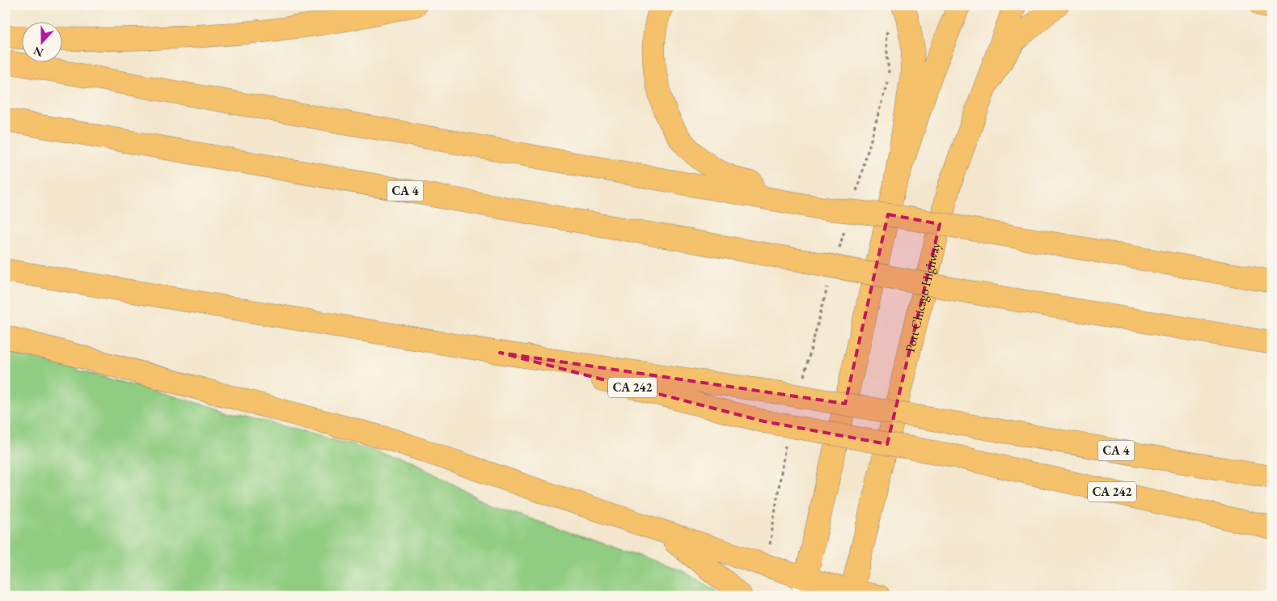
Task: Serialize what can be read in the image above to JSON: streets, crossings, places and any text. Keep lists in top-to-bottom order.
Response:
{
  "streets": {
    "main road": ["CA 4", "Port Chicago Highway", "CA 242"]
  },
  "crossings": [
    ["CA 4", "CA 242"]
  ],
  "north": "bottom"
}
